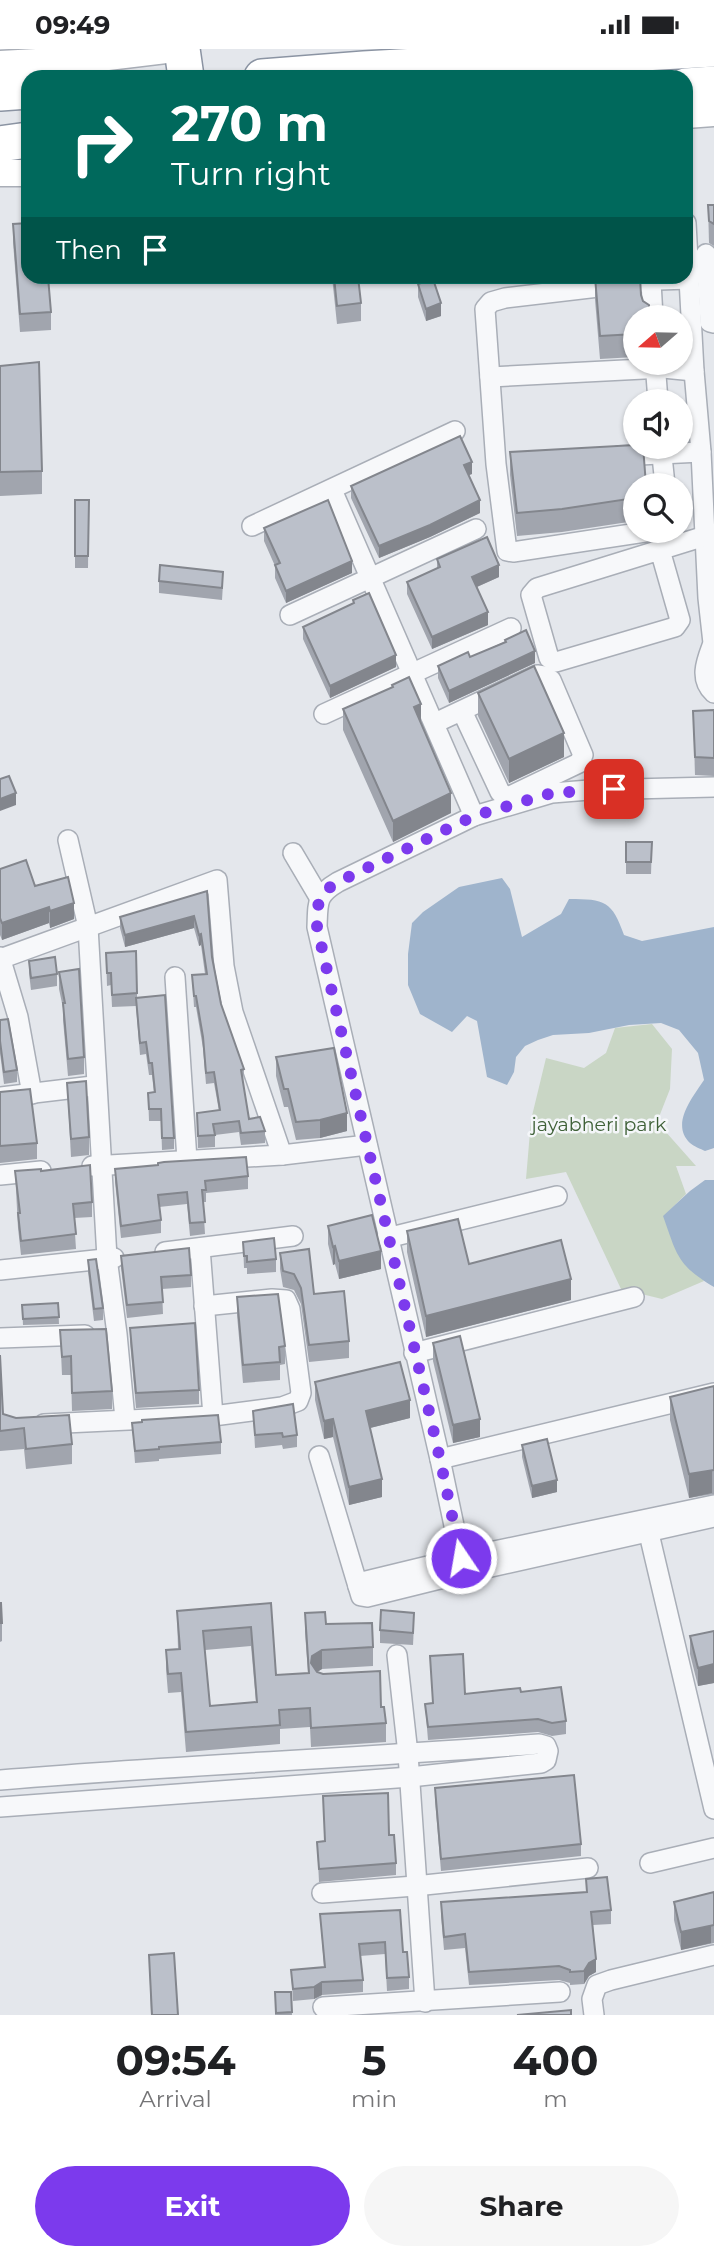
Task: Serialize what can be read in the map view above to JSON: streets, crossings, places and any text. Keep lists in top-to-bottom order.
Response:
{
  "parks": ["jayabheri park"],
  "north": "left",
  "page": {
    "status": "09:49",
    "turn": ["270 m", "Turn right"],
    "then": "Then",
    "eta": [
      "09:54",
      "Arrival",
      "5",
      "min",
      "400",
      "m"
    ],
    "buttons": ["Exit", "Share"]
  }
}
